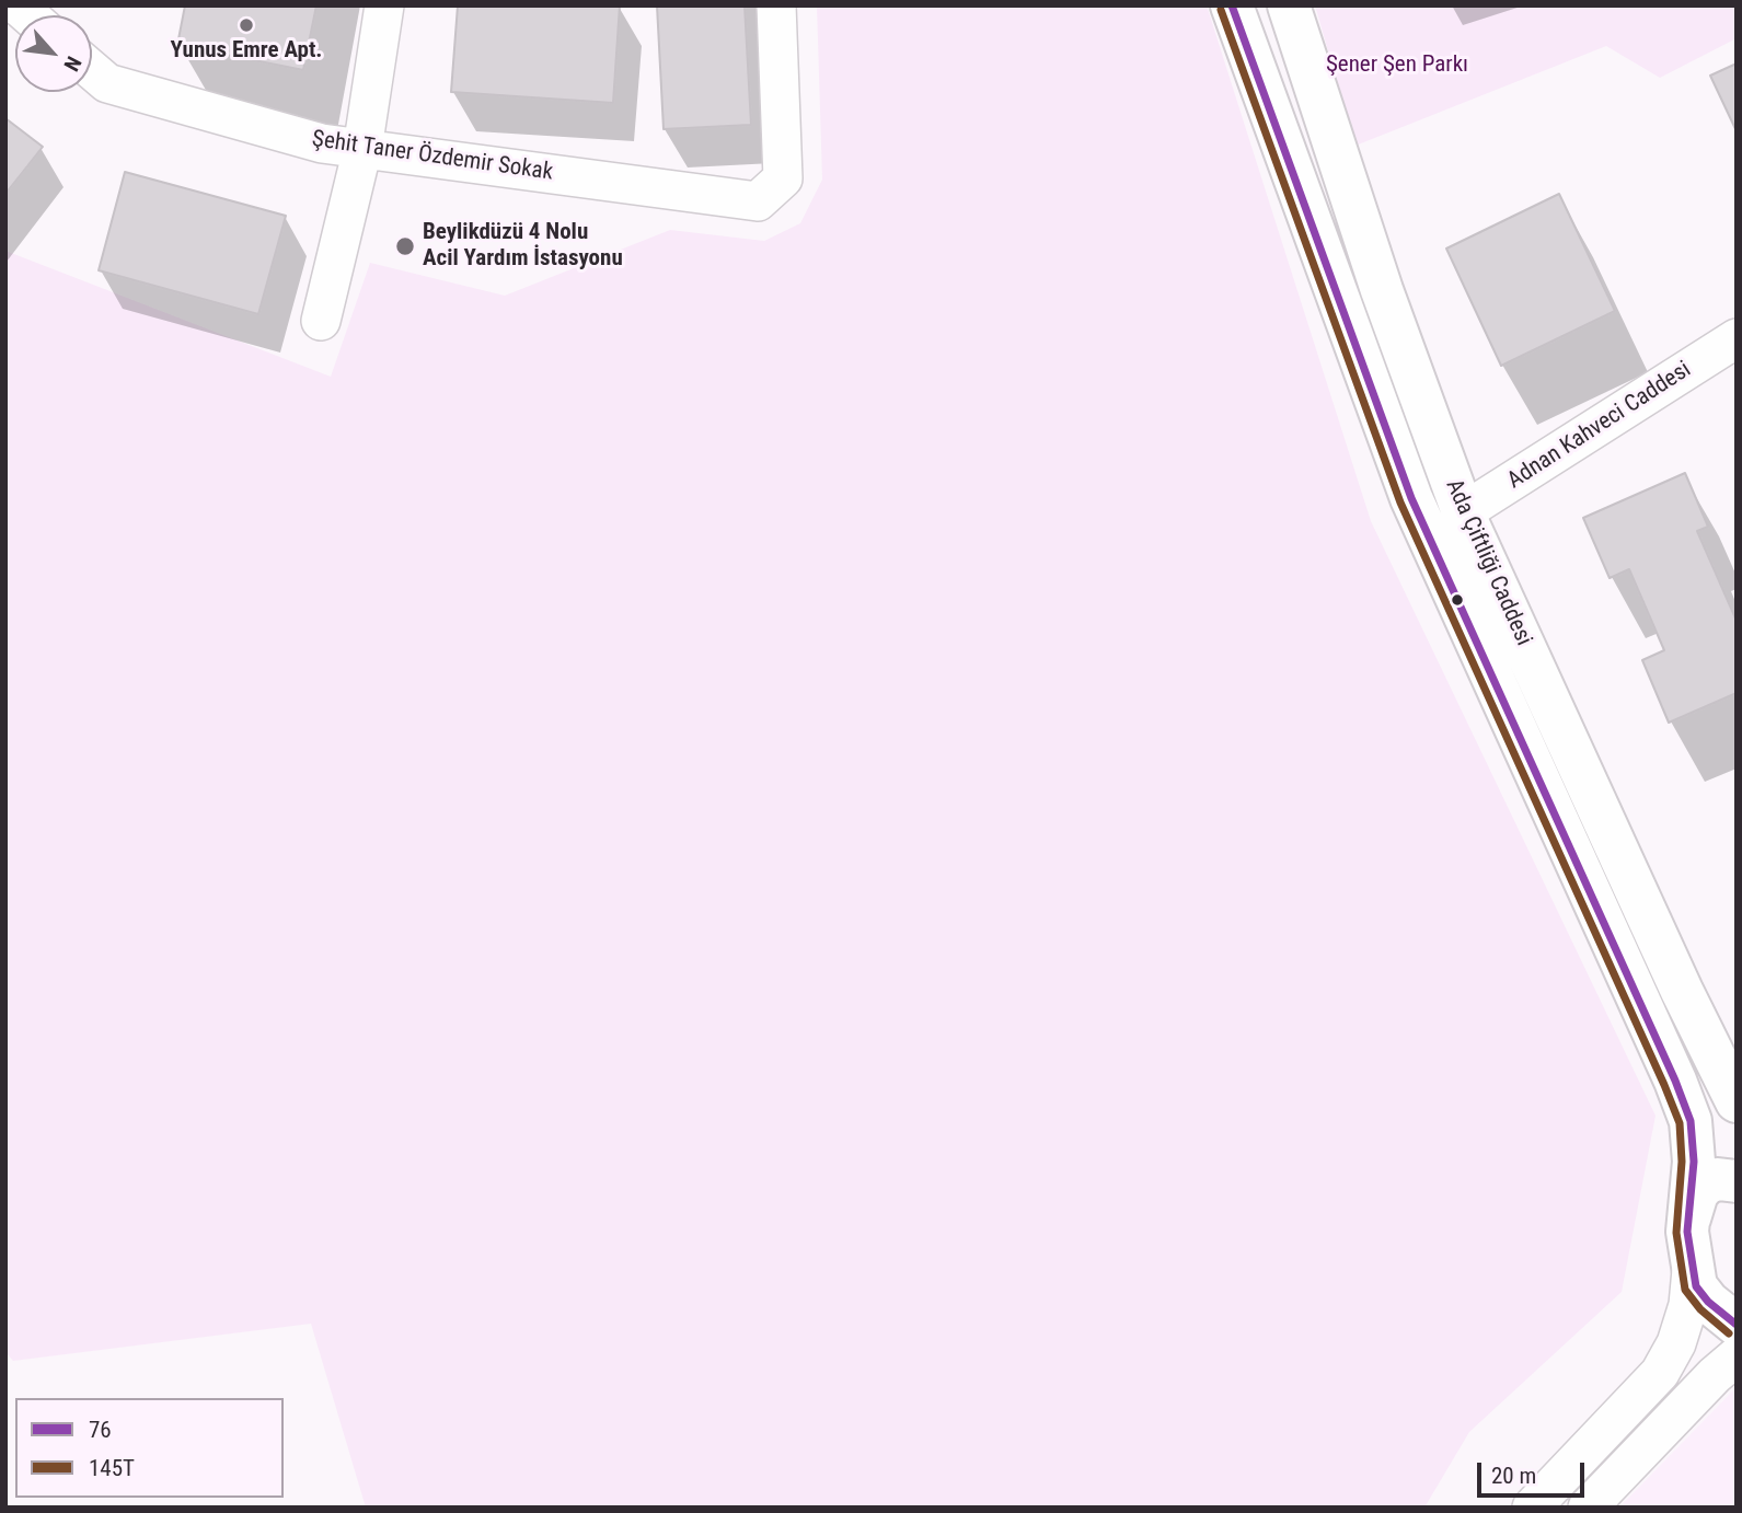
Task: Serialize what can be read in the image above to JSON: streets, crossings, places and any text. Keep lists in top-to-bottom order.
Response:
{
  "streets": {
    "main road": ["Ada Çiftliği Caddesi"],
    "street": ["Şehit Taner Özdemir Sokak", "Adnan Kahveci Caddesi"]
  },
  "crossings": [
    ["Adnan Kahveci Caddesi", "Ada Çiftliği Caddesi"]
  ],
  "parks": ["Şener Şen Parkı"],
  "places": ["Yunus Emre Apt.", "Beylikdüzü 4 Nolu Acil Yardım İstasyonu"],
  "lines": ["transit line 76", "transit line 145T"],
  "legend": ["76", "145T"],
  "scale_bar": "20 m",
  "north": "bottom right"
}
